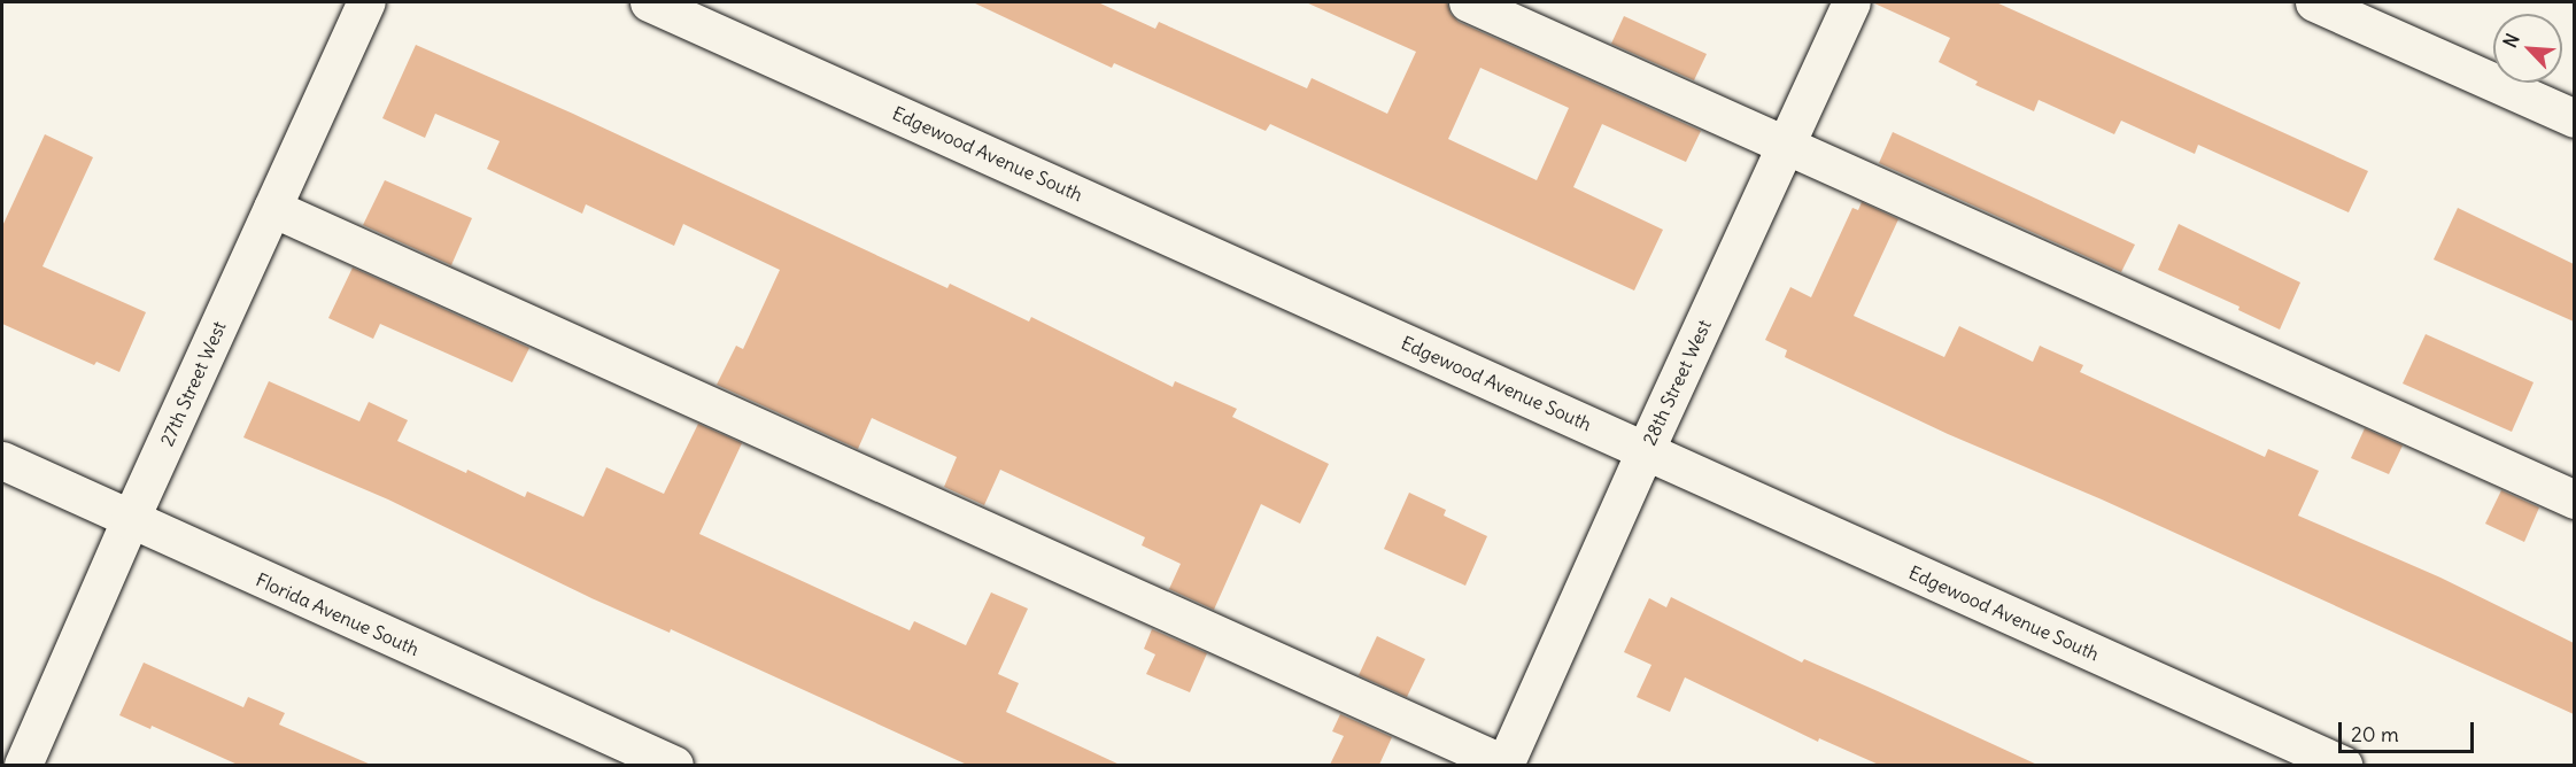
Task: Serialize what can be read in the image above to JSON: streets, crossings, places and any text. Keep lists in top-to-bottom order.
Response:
{
  "streets": {
    "street": [
      "Edgewood Avenue South",
      "28th Street West",
      "27th Street West",
      "Florida Avenue South"
    ]
  },
  "crossings": [
    ["Edgewood Avenue South", "28th Street West"],
    ["27th Street West", "Florida Avenue South"]
  ],
  "scale_bar": "20 m",
  "north": "top left"
}
